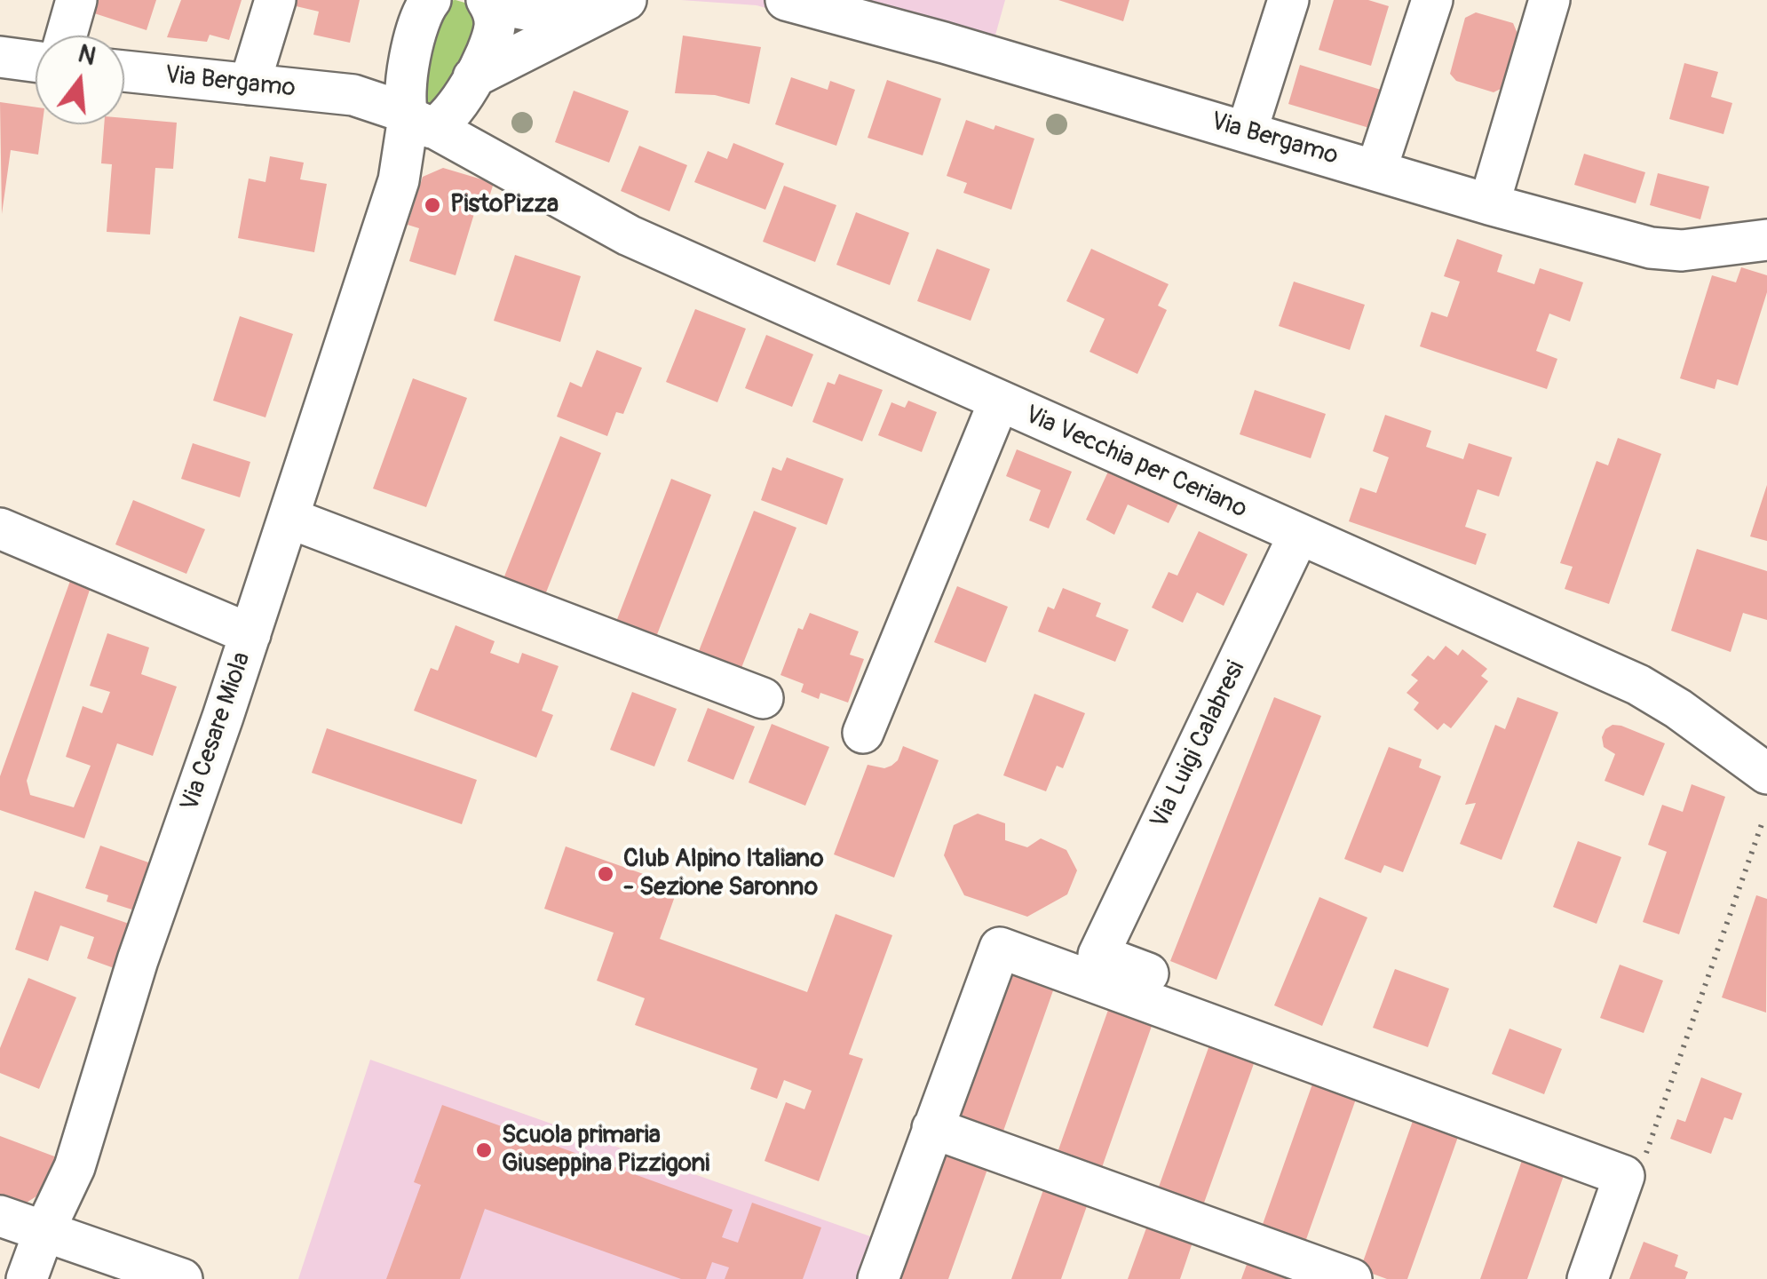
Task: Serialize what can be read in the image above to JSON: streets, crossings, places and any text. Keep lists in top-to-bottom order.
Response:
{
  "streets": {
    "street": [
      "Via Bergamo",
      "Via Vecchia per Ceriano",
      "Via Cesare Miola",
      "Via Luigi Calabresi"
    ]
  },
  "crossings": [
    ["Via Bergamo", "Via Vecchia per Ceriano"],
    ["Via Bergamo", "Via Cesare Miola"],
    ["Via Vecchia per Ceriano", "Via Cesare Miola"],
    ["Via Vecchia per Ceriano", "Via Luigi Calabresi"]
  ],
  "places": ["PistoPizza", "Club Alpino Italiano - Sezione Saronno", "Scuola primaria Giuseppina Pizzigoni"],
  "north": "top"
}
